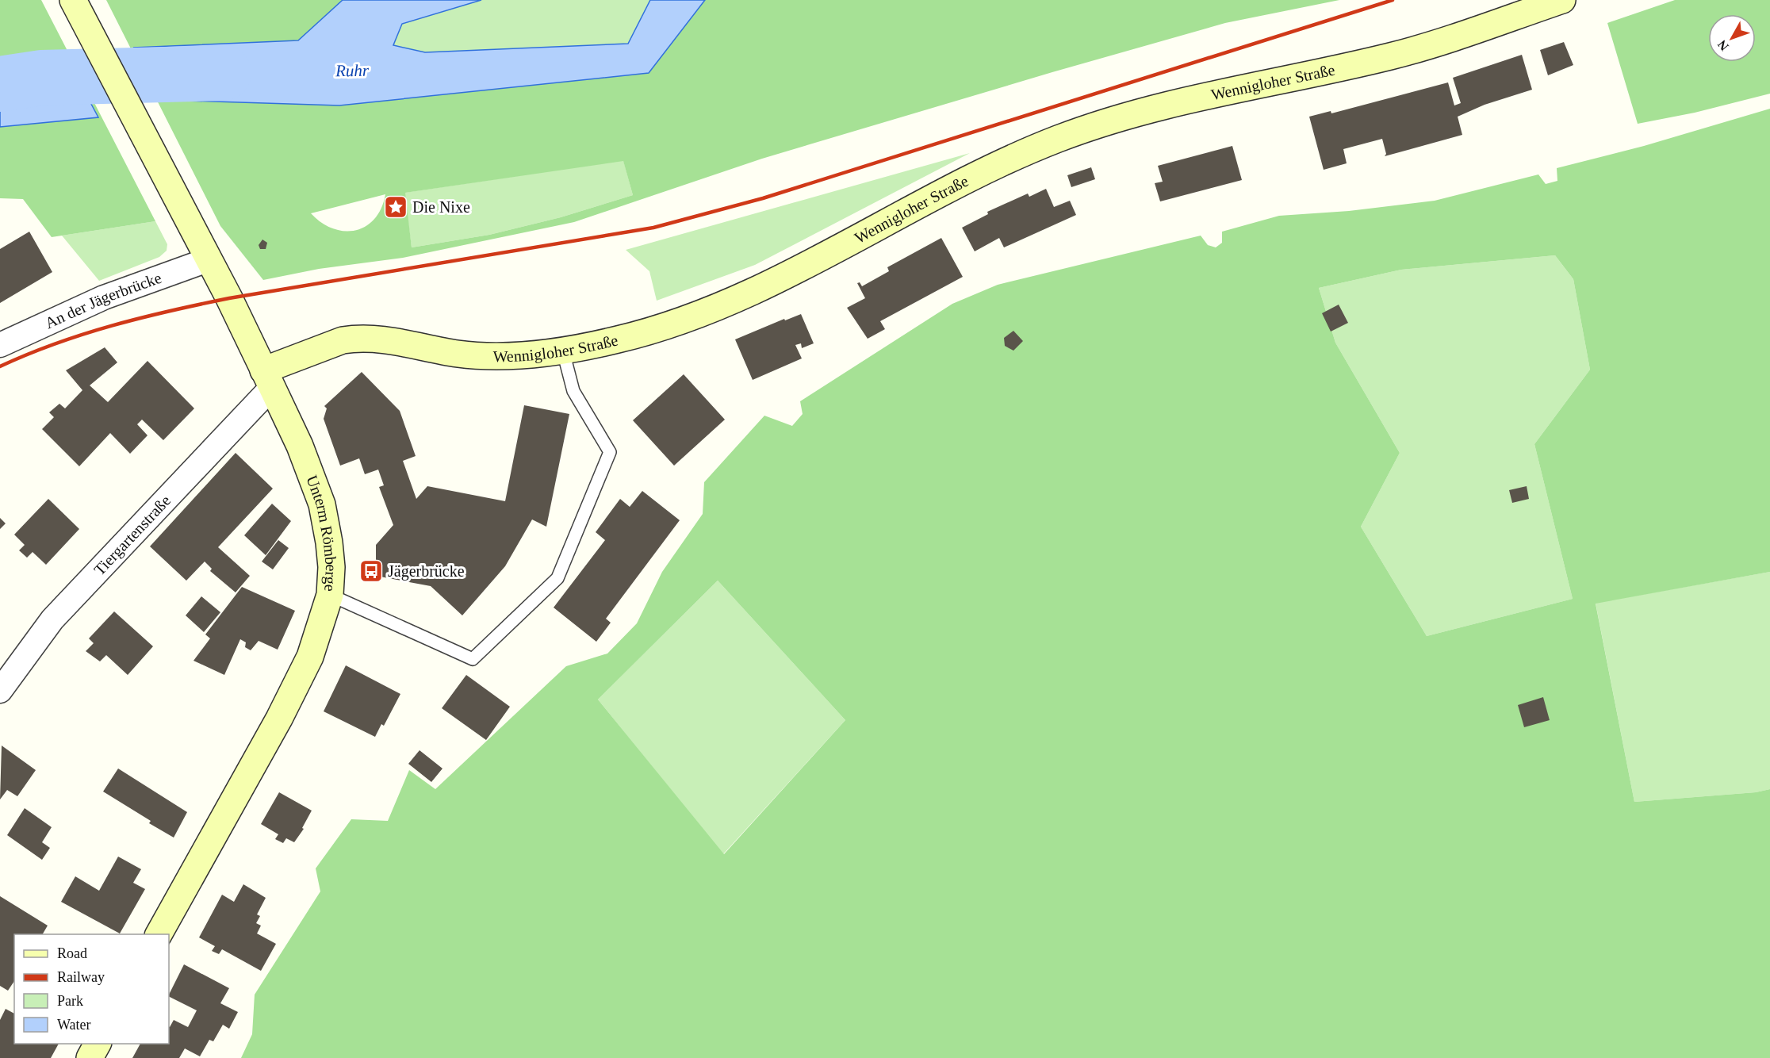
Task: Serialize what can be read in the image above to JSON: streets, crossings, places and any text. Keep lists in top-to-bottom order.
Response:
{
  "streets": {
    "main road": ["Wennigloher Straße", "Unterm Römberge"],
    "street": ["An der Jägerbrücke", "Tiergartenstraße"]
  },
  "crossings": [
    ["Wennigloher Straße", "Unterm Römberge"],
    ["Wennigloher Straße", "Tiergartenstraße"],
    ["An der Jägerbrücke", "Unterm Römberge"],
    ["Unterm Römberge", "Tiergartenstraße"]
  ],
  "water": ["Ruhr"],
  "places": {
    "place": ["Die Nixe"],
    "bus stop": ["Jägerbrücke"]
  },
  "legend": [
    "Road",
    "Railway",
    "Park",
    "Water"
  ],
  "north": "bottom left"
}
